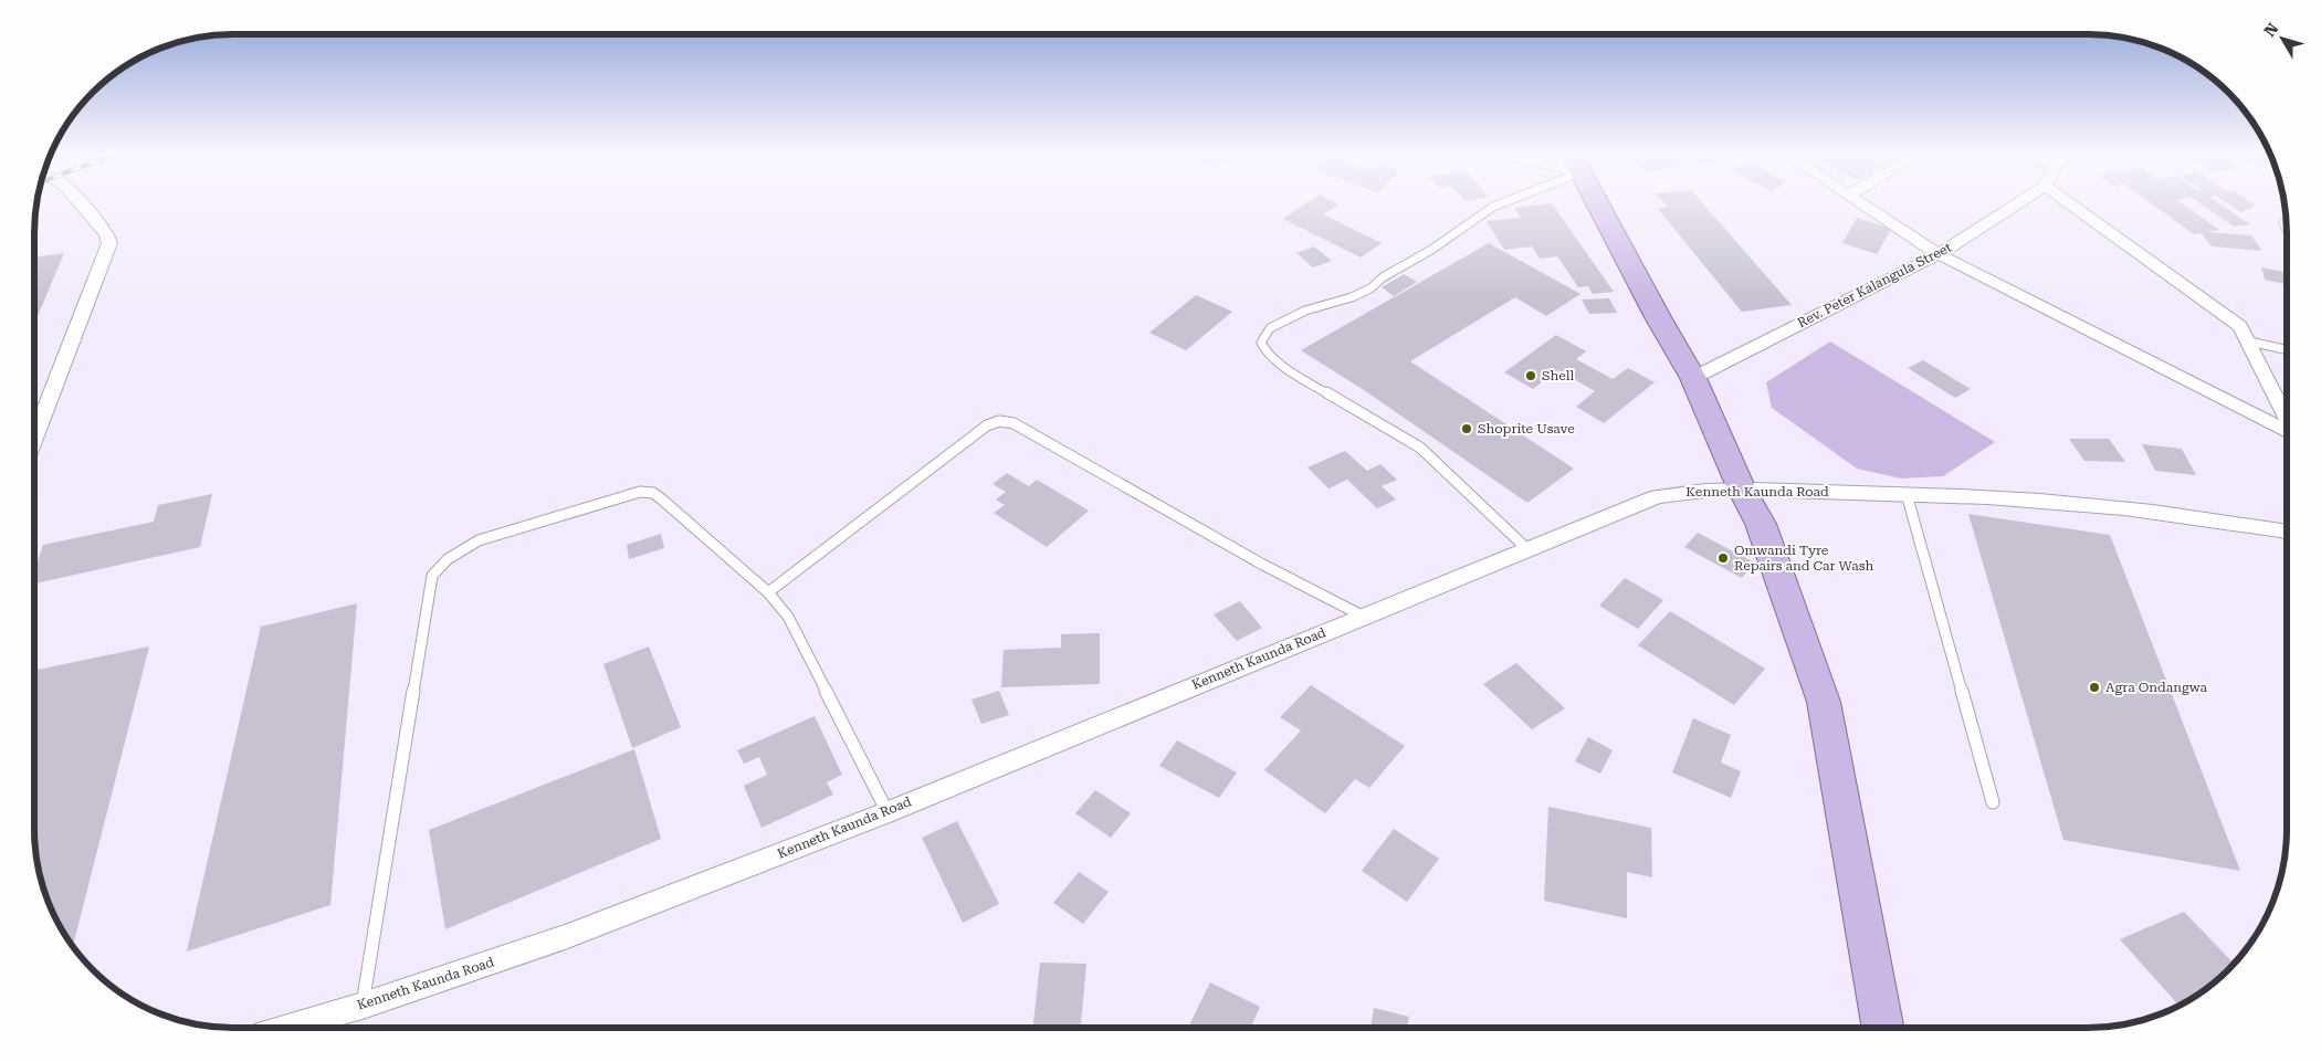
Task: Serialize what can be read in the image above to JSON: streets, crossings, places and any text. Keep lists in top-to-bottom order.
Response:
{
  "streets": {
    "street": ["Rev. Peter Kalangula Street", "Kenneth Kaunda Road"]
  },
  "places": [
    "Shell",
    "Shoprite Usave",
    "Omwandi Tyre Repairs and Car Wash",
    "Agra Ondangwa"
  ],
  "north": "top left"
}
